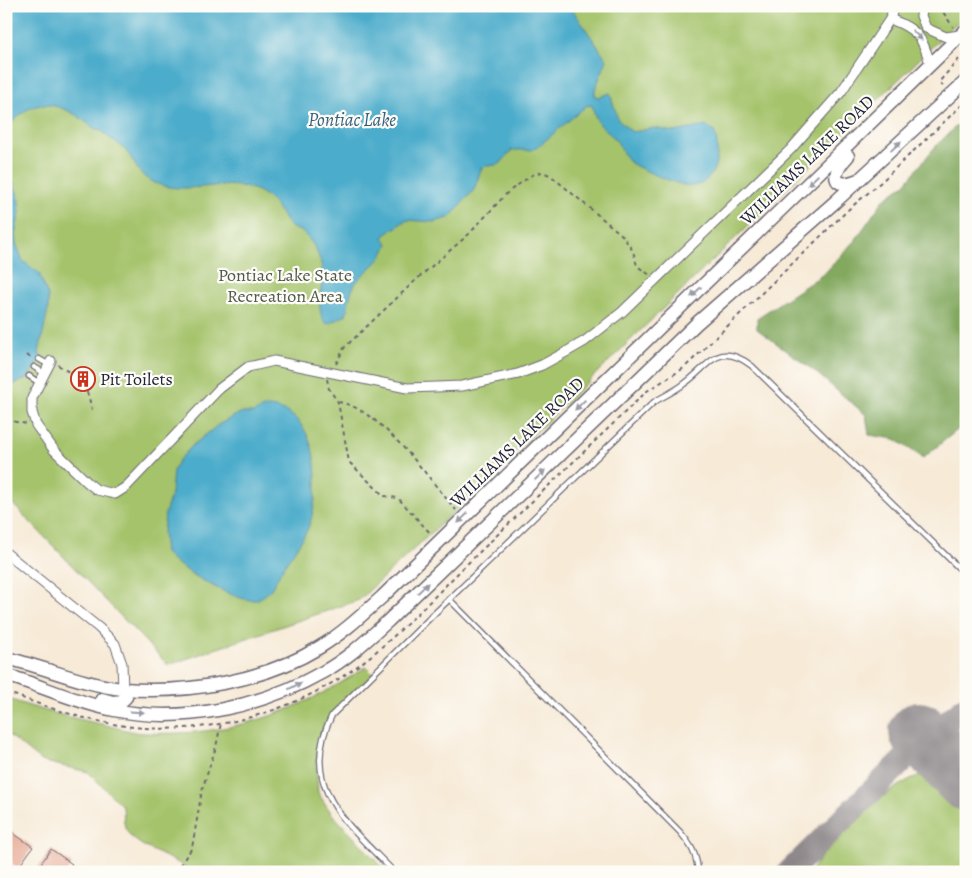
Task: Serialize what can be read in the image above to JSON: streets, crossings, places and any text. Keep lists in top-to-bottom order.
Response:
{
  "streets": {
    "main road": ["WILLIAMS LAKE ROAD"]
  },
  "water": ["Pontiac Lake"],
  "parks": ["Pontiac Lake State Recreation Area"],
  "places": {
    "building": ["Pit Toilets"]
  }
}
